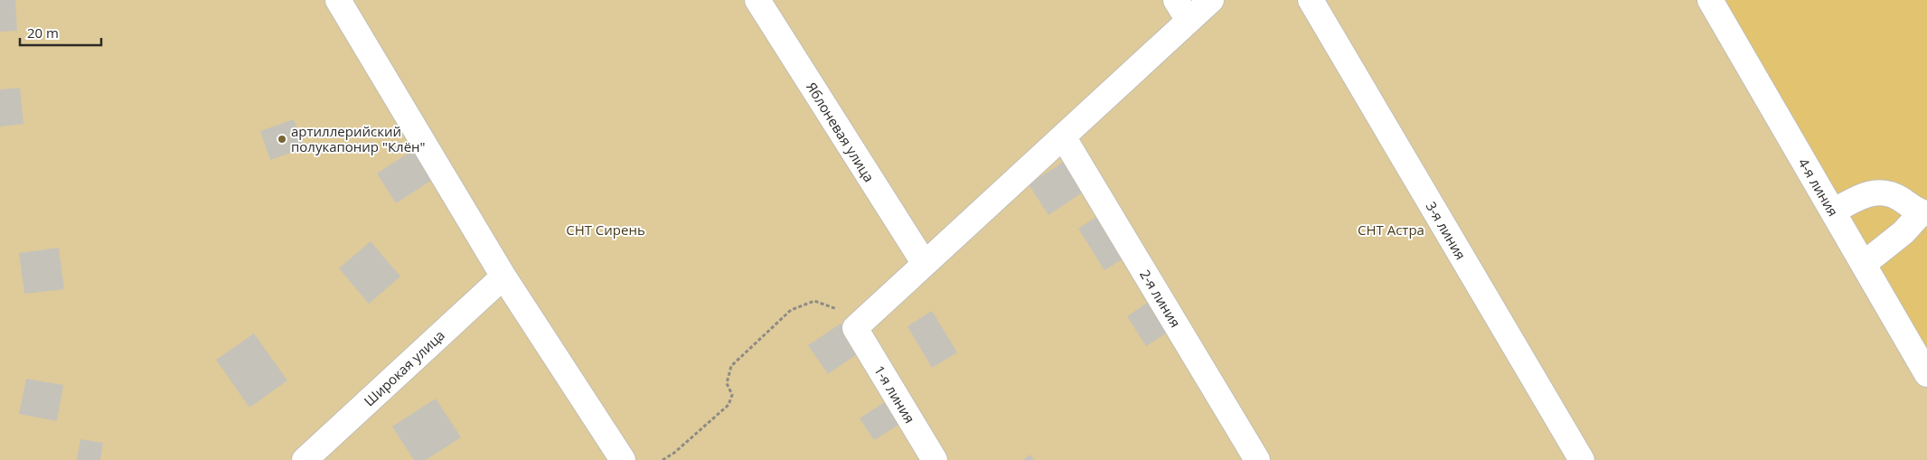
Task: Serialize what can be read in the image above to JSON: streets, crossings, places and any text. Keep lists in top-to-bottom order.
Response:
{
  "streets": {
    "street": [
      "Яблоневая улица",
      "4-я линия",
      "3-я линия",
      "2-я линия",
      "Широкая улица",
      "1-я линия"
    ]
  },
  "parks": ["СНТ Сирень", "СНТ Астра"],
  "places": ["артиллерийский полукапонир \"Клён\""],
  "scale_bar": "20 m"
}
